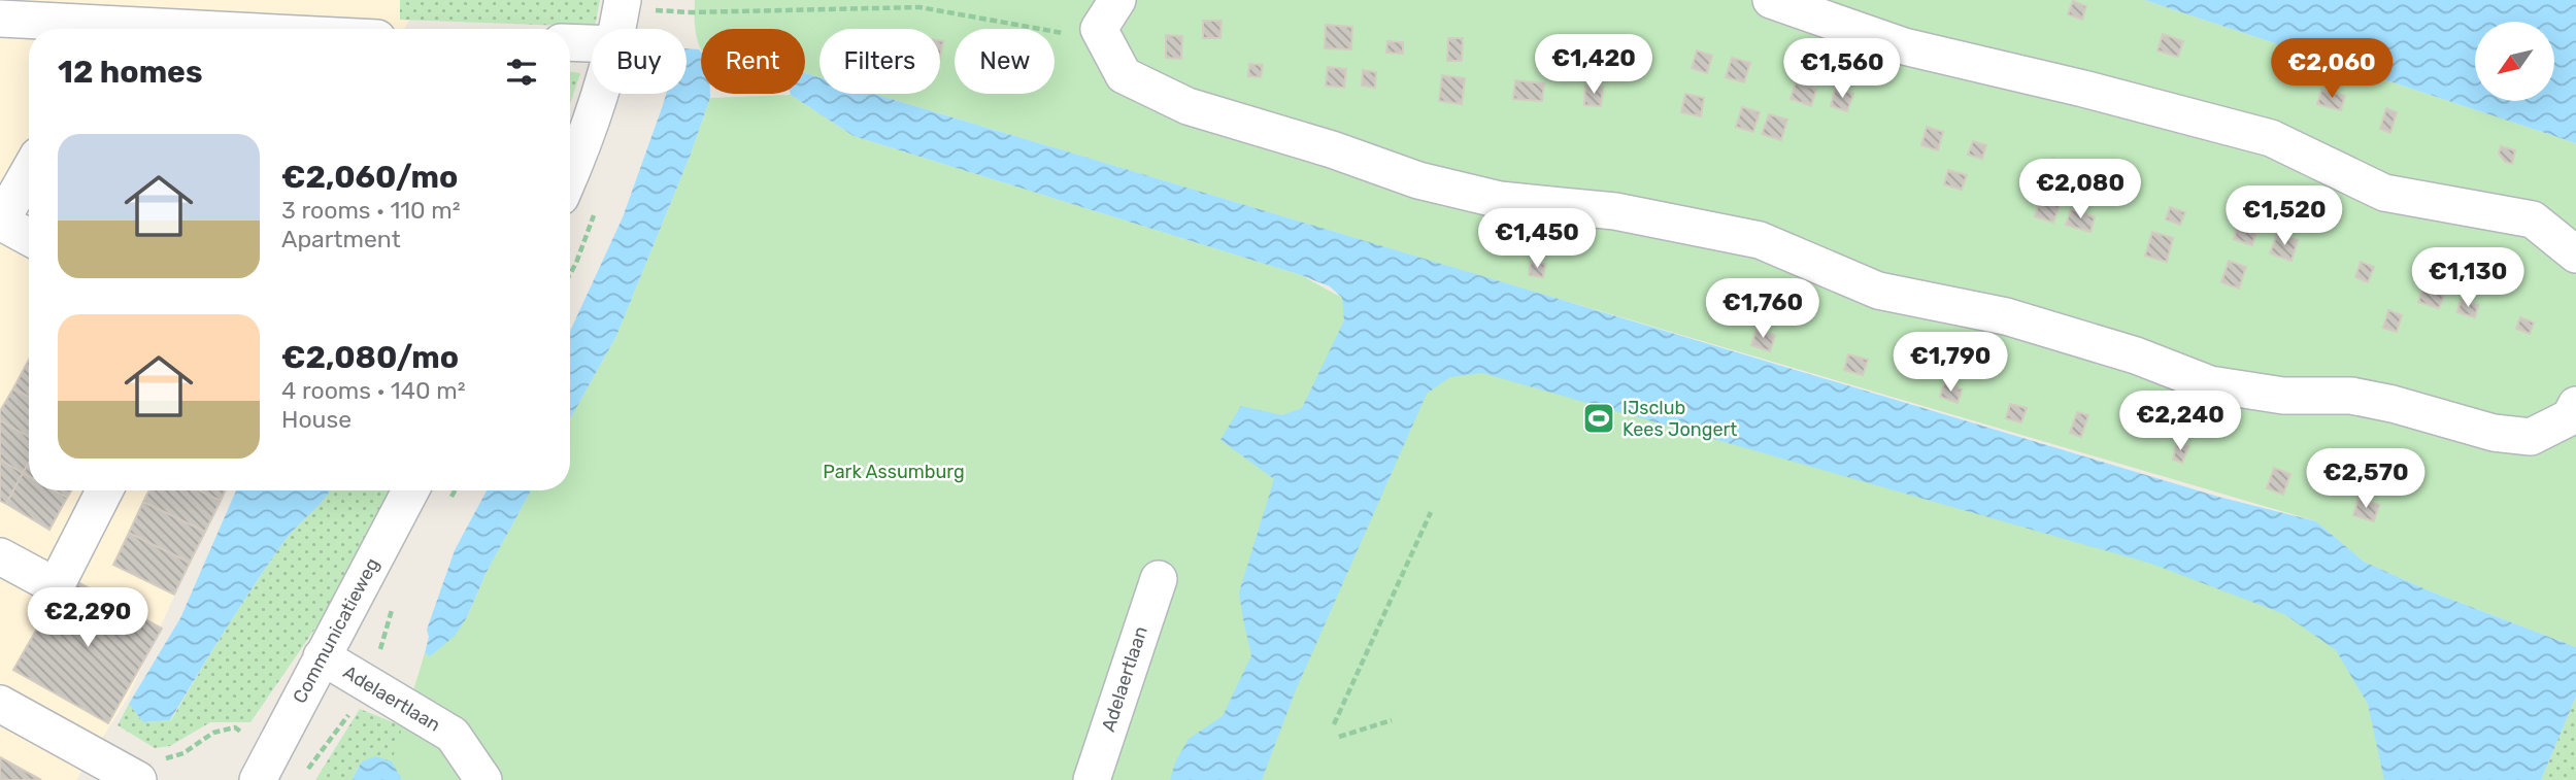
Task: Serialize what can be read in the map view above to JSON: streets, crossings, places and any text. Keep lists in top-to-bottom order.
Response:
{
  "streets": {
    "street": ["Communicatieweg", "Adelaertlaan"]
  },
  "crossings": [
    ["Communicatieweg", "Adelaertlaan"]
  ],
  "parks": ["Park Assumburg"],
  "places": {
    "sports": ["IJsclub Kees Jongert"]
  },
  "north": "bottom left",
  "page": {
    "chip": [
      "Buy",
      "Rent",
      "Filters",
      "New"
    ],
    "heading": "12 homes",
    "price": [
      "€1,420",
      "€1,560",
      "€2,060",
      "€2,080",
      "€1,520",
      "€1,450",
      "€1,130",
      "€1,760",
      "€1,790",
      "€2,240",
      "€2,570",
      "€2,290"
    ],
    "list": [
      {
        "name": "€2,060/mo",
        "note": "3 rooms · 110 m² · Apartment"
      },
      {
        "name": "€2,080/mo",
        "note": "4 rooms · 140 m² · House"
      }
    ]
  }
}
